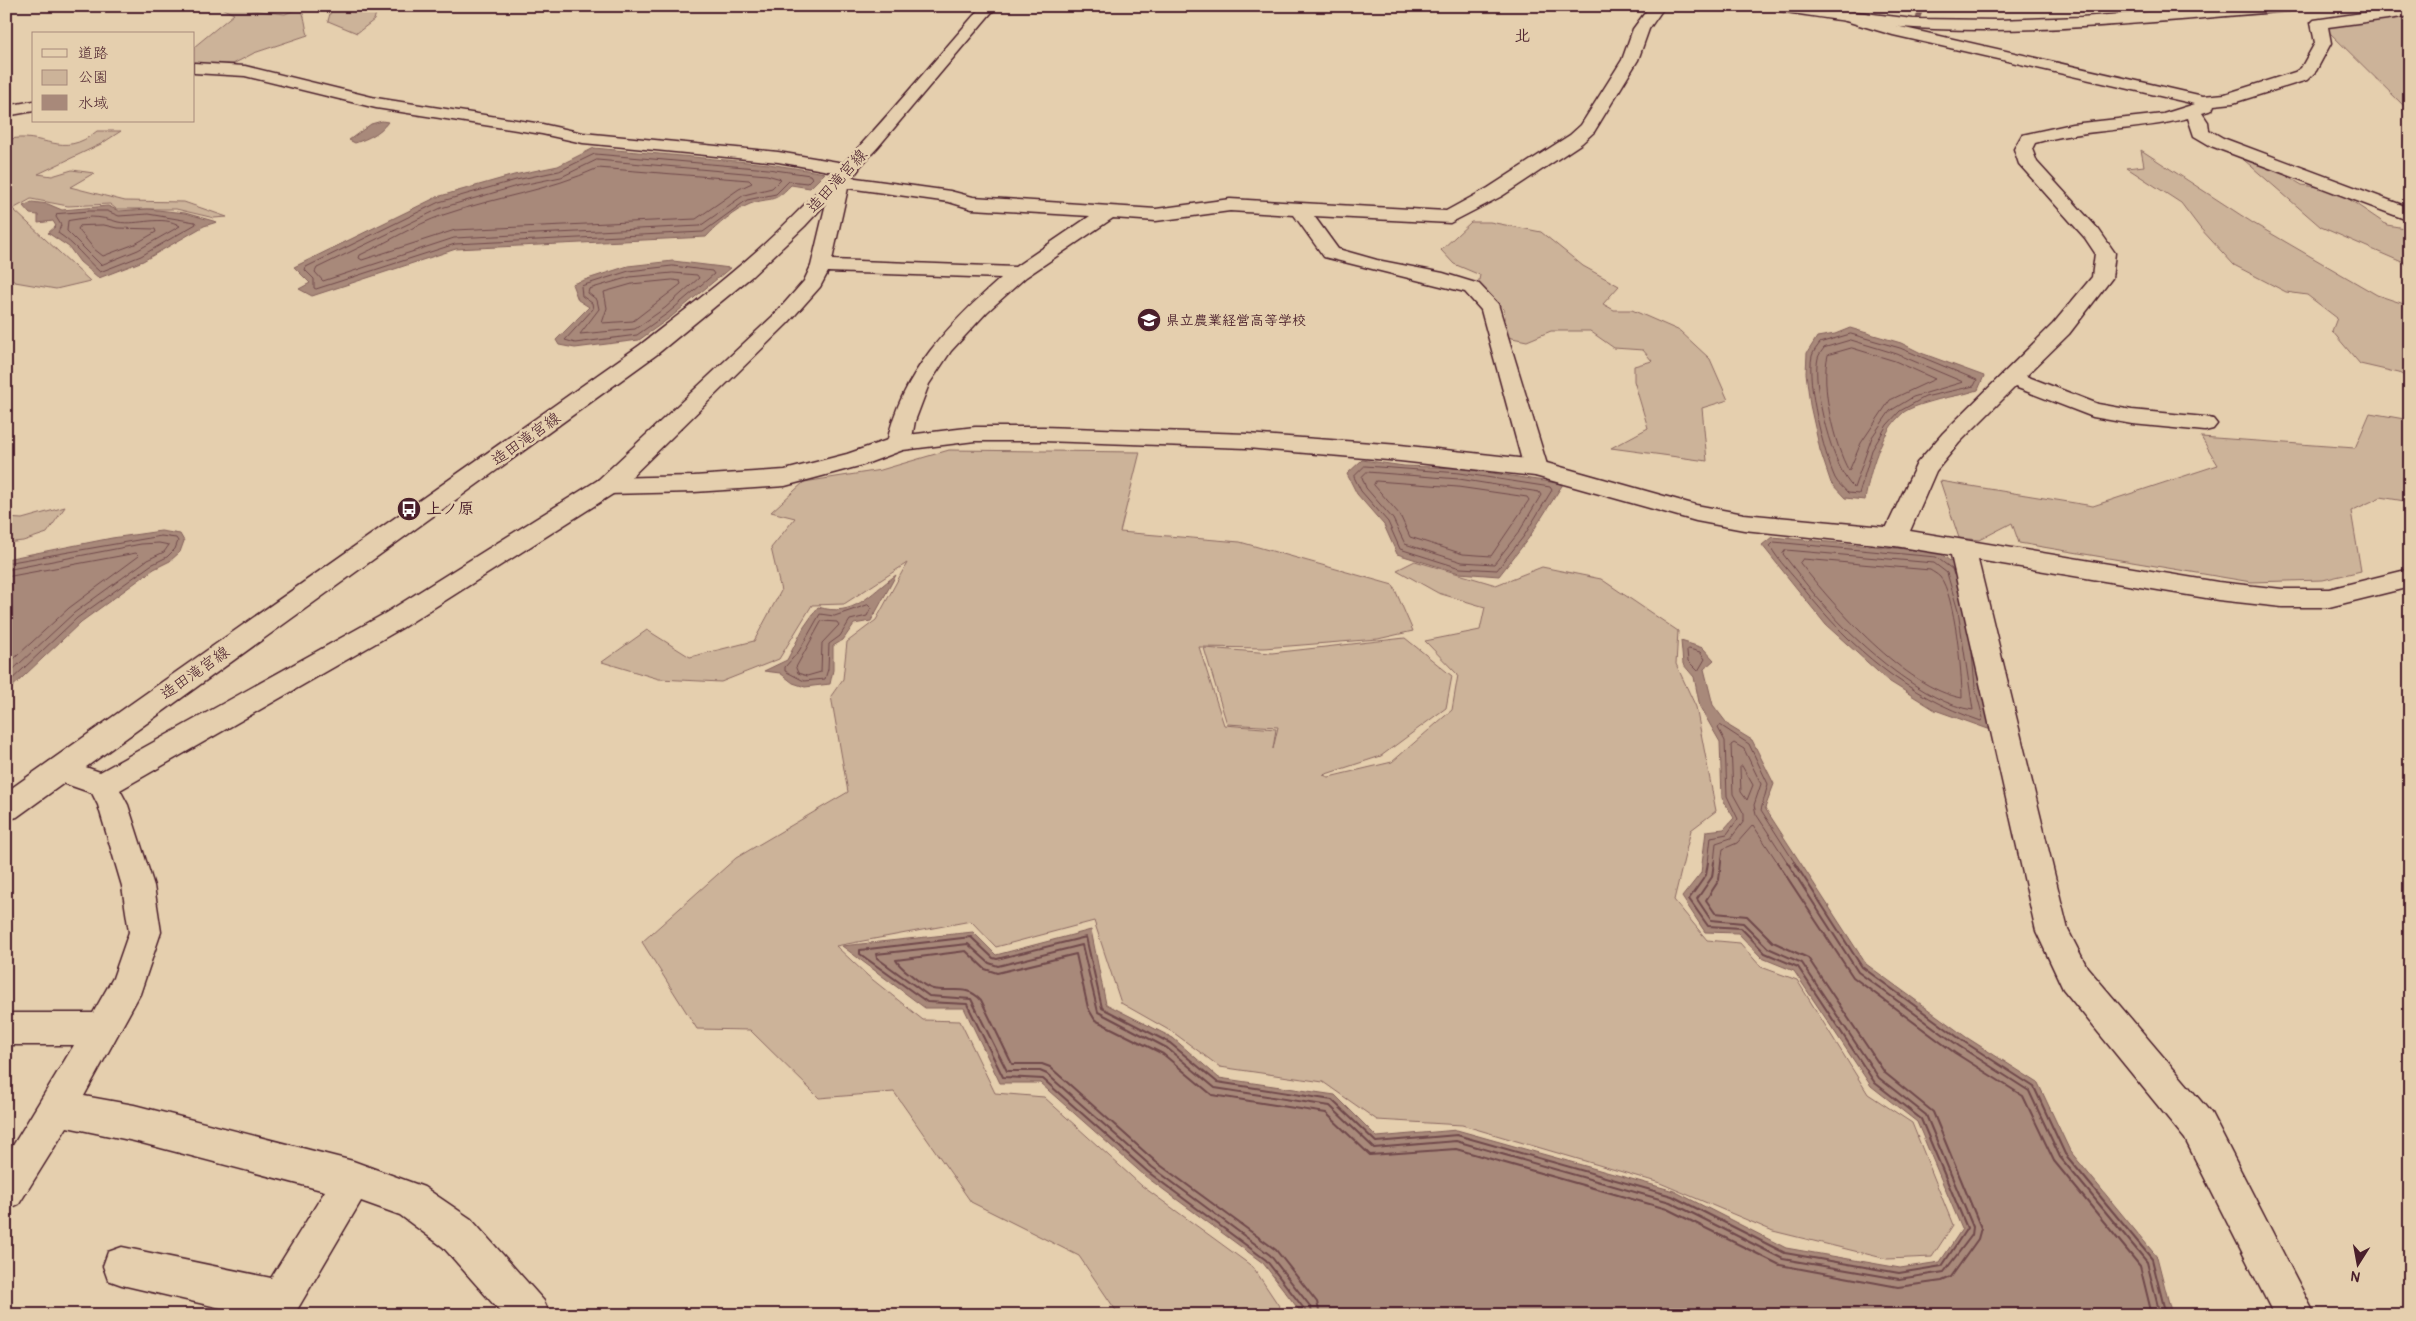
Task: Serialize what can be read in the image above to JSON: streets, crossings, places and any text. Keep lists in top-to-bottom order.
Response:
{
  "streets": {
    "street": ["造田滝宮線"]
  },
  "districts": ["北"],
  "places": {
    "school or university": ["県立農業経営高等学校"],
    "bus stop": ["上ノ原"]
  },
  "legend": ["道路", "公園", "水域"],
  "north": "bottom"
}
